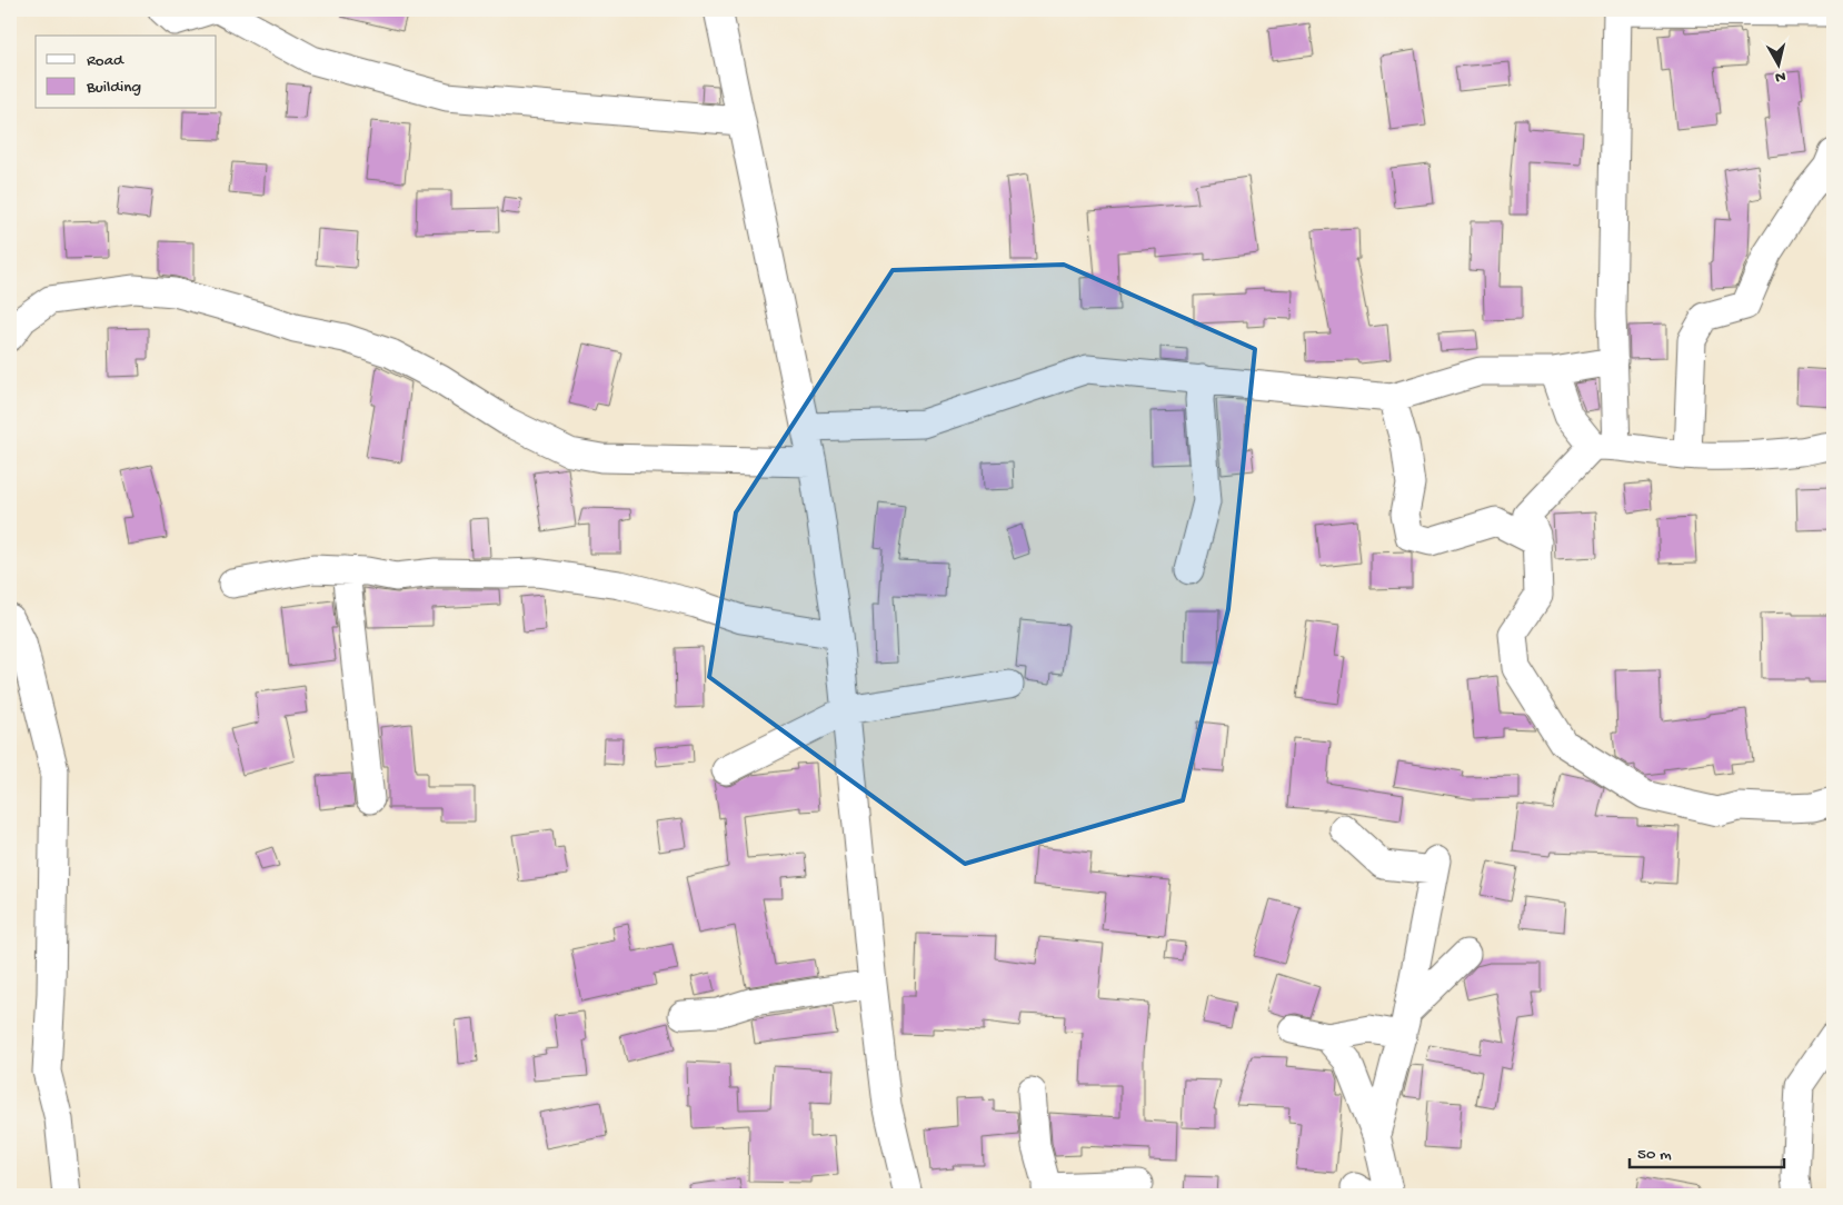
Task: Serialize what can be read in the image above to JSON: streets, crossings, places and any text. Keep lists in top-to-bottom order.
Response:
{
  "legend": ["Road", "Building"],
  "scale_bar": "50 m",
  "north": "bottom"
}
